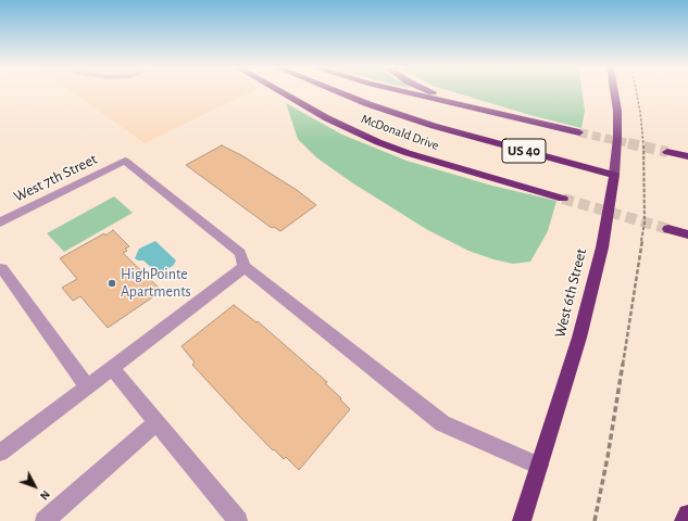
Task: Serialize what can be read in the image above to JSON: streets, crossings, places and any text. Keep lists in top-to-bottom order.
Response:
{
  "streets": {
    "highway": ["McDonald Drive", "US 40", "West 6th Street"],
    "street": ["West 7th Street"]
  },
  "crossings": [
    ["US 40", "West 6th Street"]
  ],
  "places": ["HighPointe Apartments"],
  "north": "bottom right"
}
